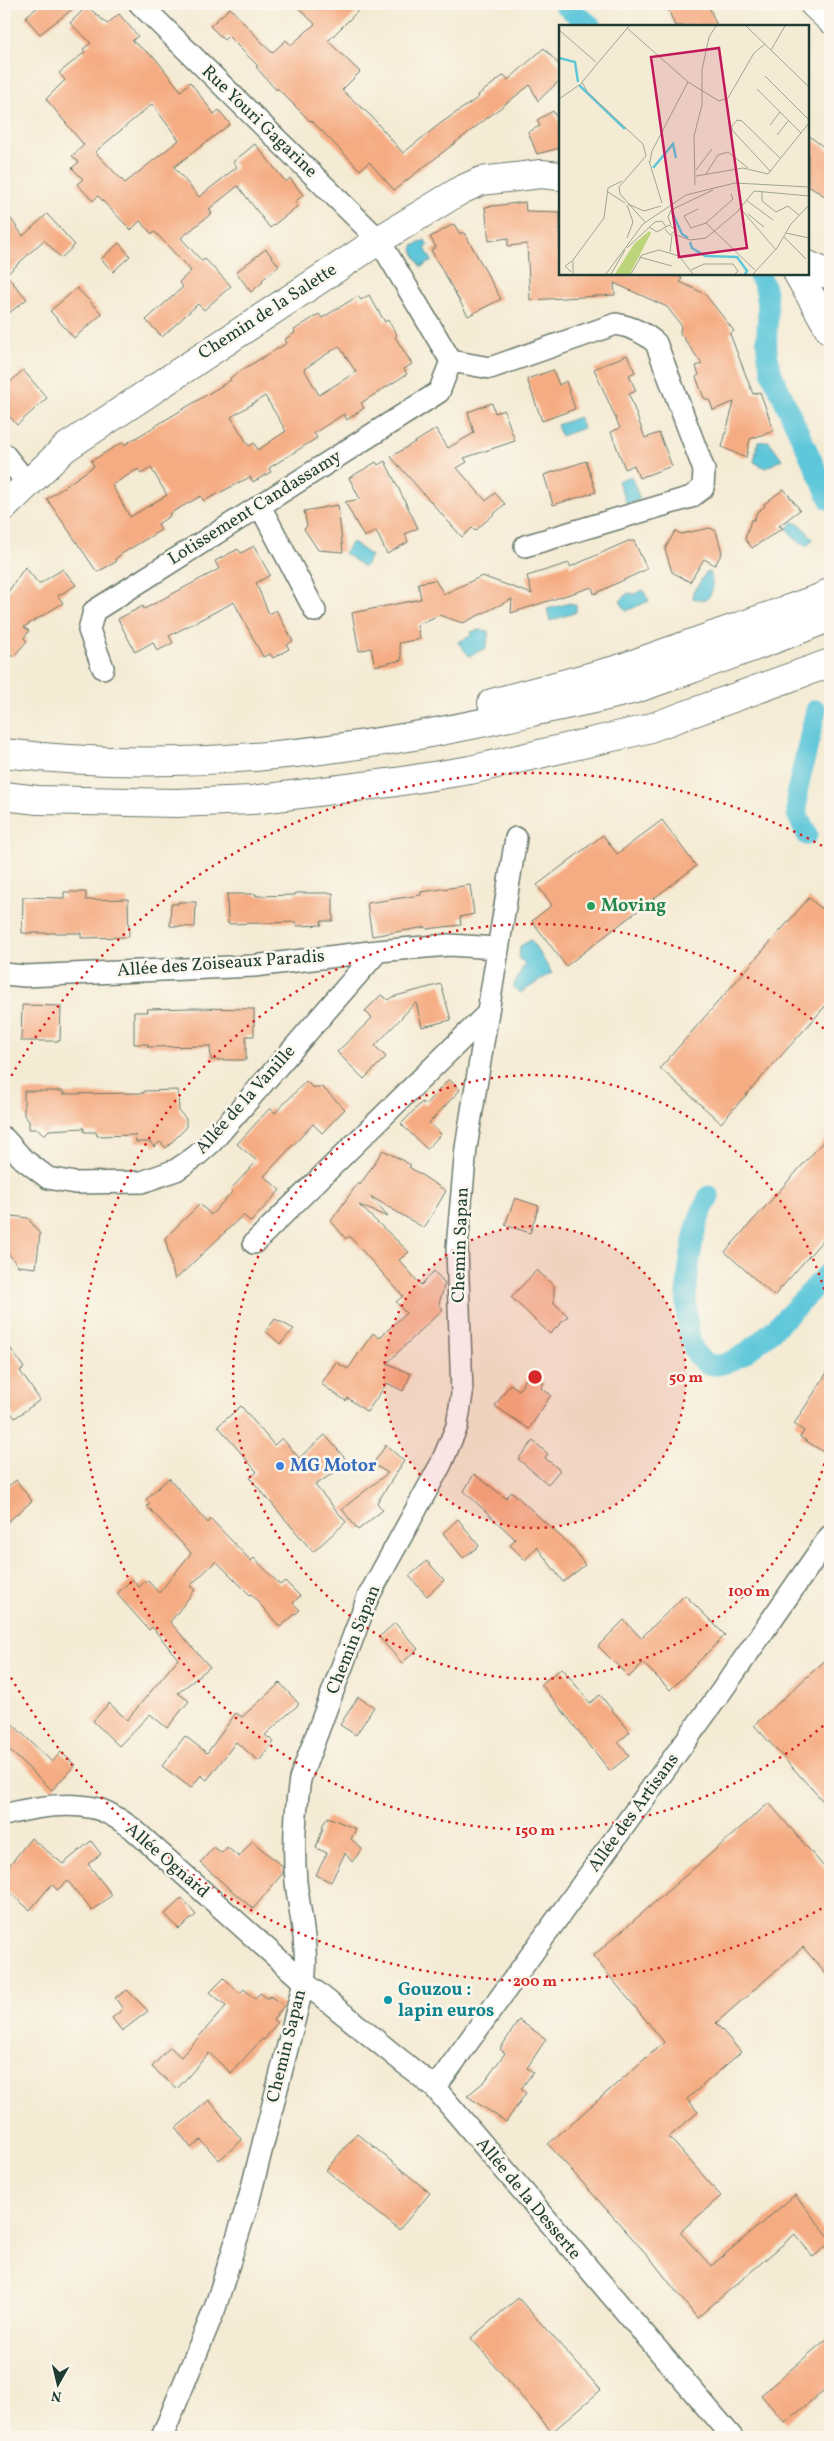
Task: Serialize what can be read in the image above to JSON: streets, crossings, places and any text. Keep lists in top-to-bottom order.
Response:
{
  "streets": {
    "main road": ["Chemin de la Salette"],
    "street": [
      "Rue Youri Gagarine",
      "Lotissement Candassamy",
      "Allée des Zoiseaux Paradis",
      "Allée de la Vanille",
      "Chemin Sapan",
      "Allée des Artisans",
      "Allée Ognard",
      "Allée de la Desserte"
    ]
  },
  "crossings": [
    ["Rue Youri Gagarine", "Chemin de la Salette"],
    ["Allée des Zoiseaux Paradis", "Allée de la Vanille"],
    ["Allée des Zoiseaux Paradis", "Chemin Sapan"],
    ["Chemin Sapan", "Allée Ognard"],
    ["Chemin Sapan", "Allée de la Desserte"],
    ["Allée des Artisans", "Allée de la Desserte"],
    ["Allée Ognard", "Allée de la Desserte"]
  ],
  "places": ["Moving", "MG Motor", "Gouzou : lapin euros"],
  "north": "bottom",
  "rings": [
    "50 m",
    "100 m",
    "150 m",
    "200 m"
  ]
}
